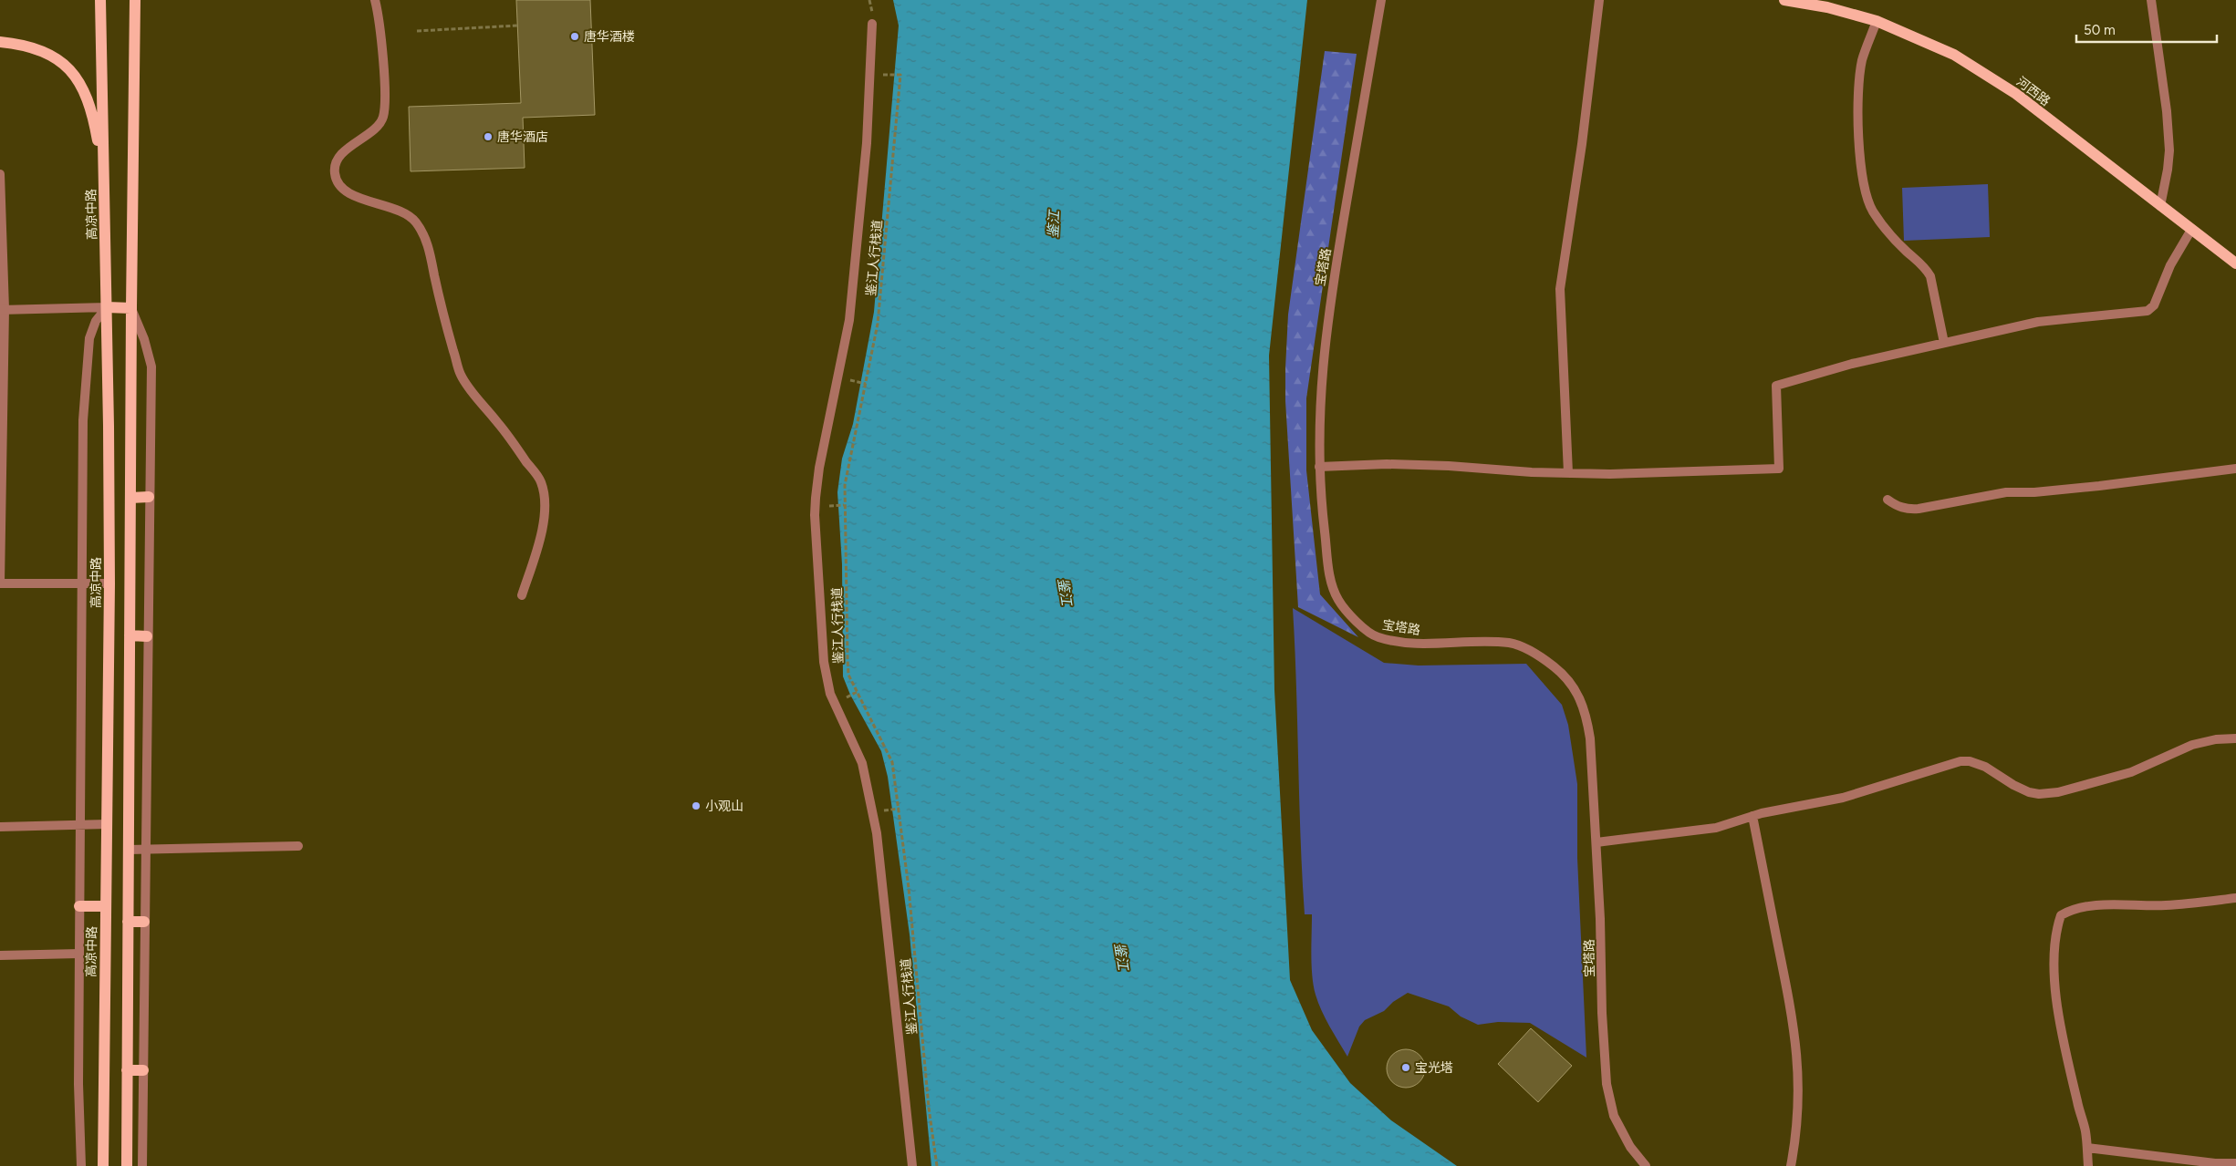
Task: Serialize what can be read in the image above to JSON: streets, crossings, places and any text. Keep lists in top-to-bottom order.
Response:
{
  "streets": {
    "main road": ["河西路", "高凉中路"],
    "street": ["宝塔路"],
    "path": ["鉴江人行栈道"]
  },
  "water": ["鉴江"],
  "places": [
    "唐华酒楼",
    "唐华酒店",
    "小观山",
    "宝光塔"
  ],
  "scale_bar": "50 m"
}
